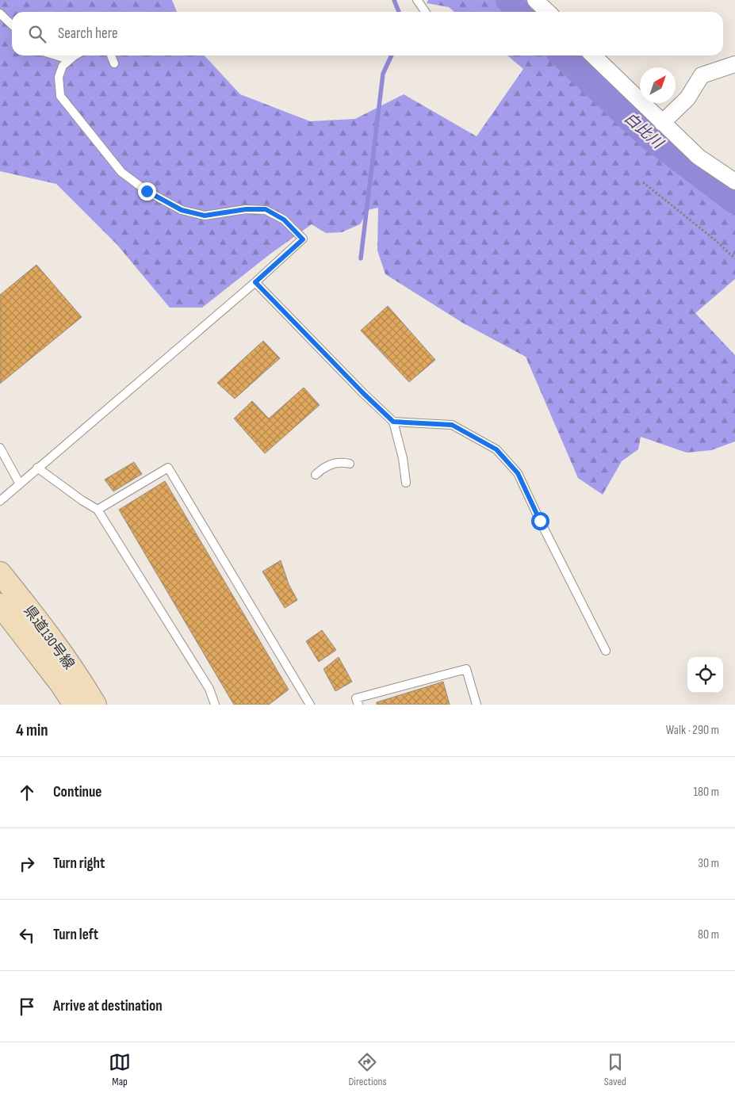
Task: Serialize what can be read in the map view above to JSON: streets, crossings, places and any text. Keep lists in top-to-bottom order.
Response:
{
  "streets": {
    "main road": ["県道130号線"]
  },
  "water": ["白比川"],
  "north": "top right",
  "page": {
    "search": "Search here",
    "heading": ["4 min", "Walk · 290 m"],
    "list": [
      ["Continue", "180 m"],
      ["Turn right", "30 m"],
      ["Turn left", "80 m"],
      "Arrive at destination"
    ],
    "nav": ["Map", "Directions", "Saved"]
  }
}
